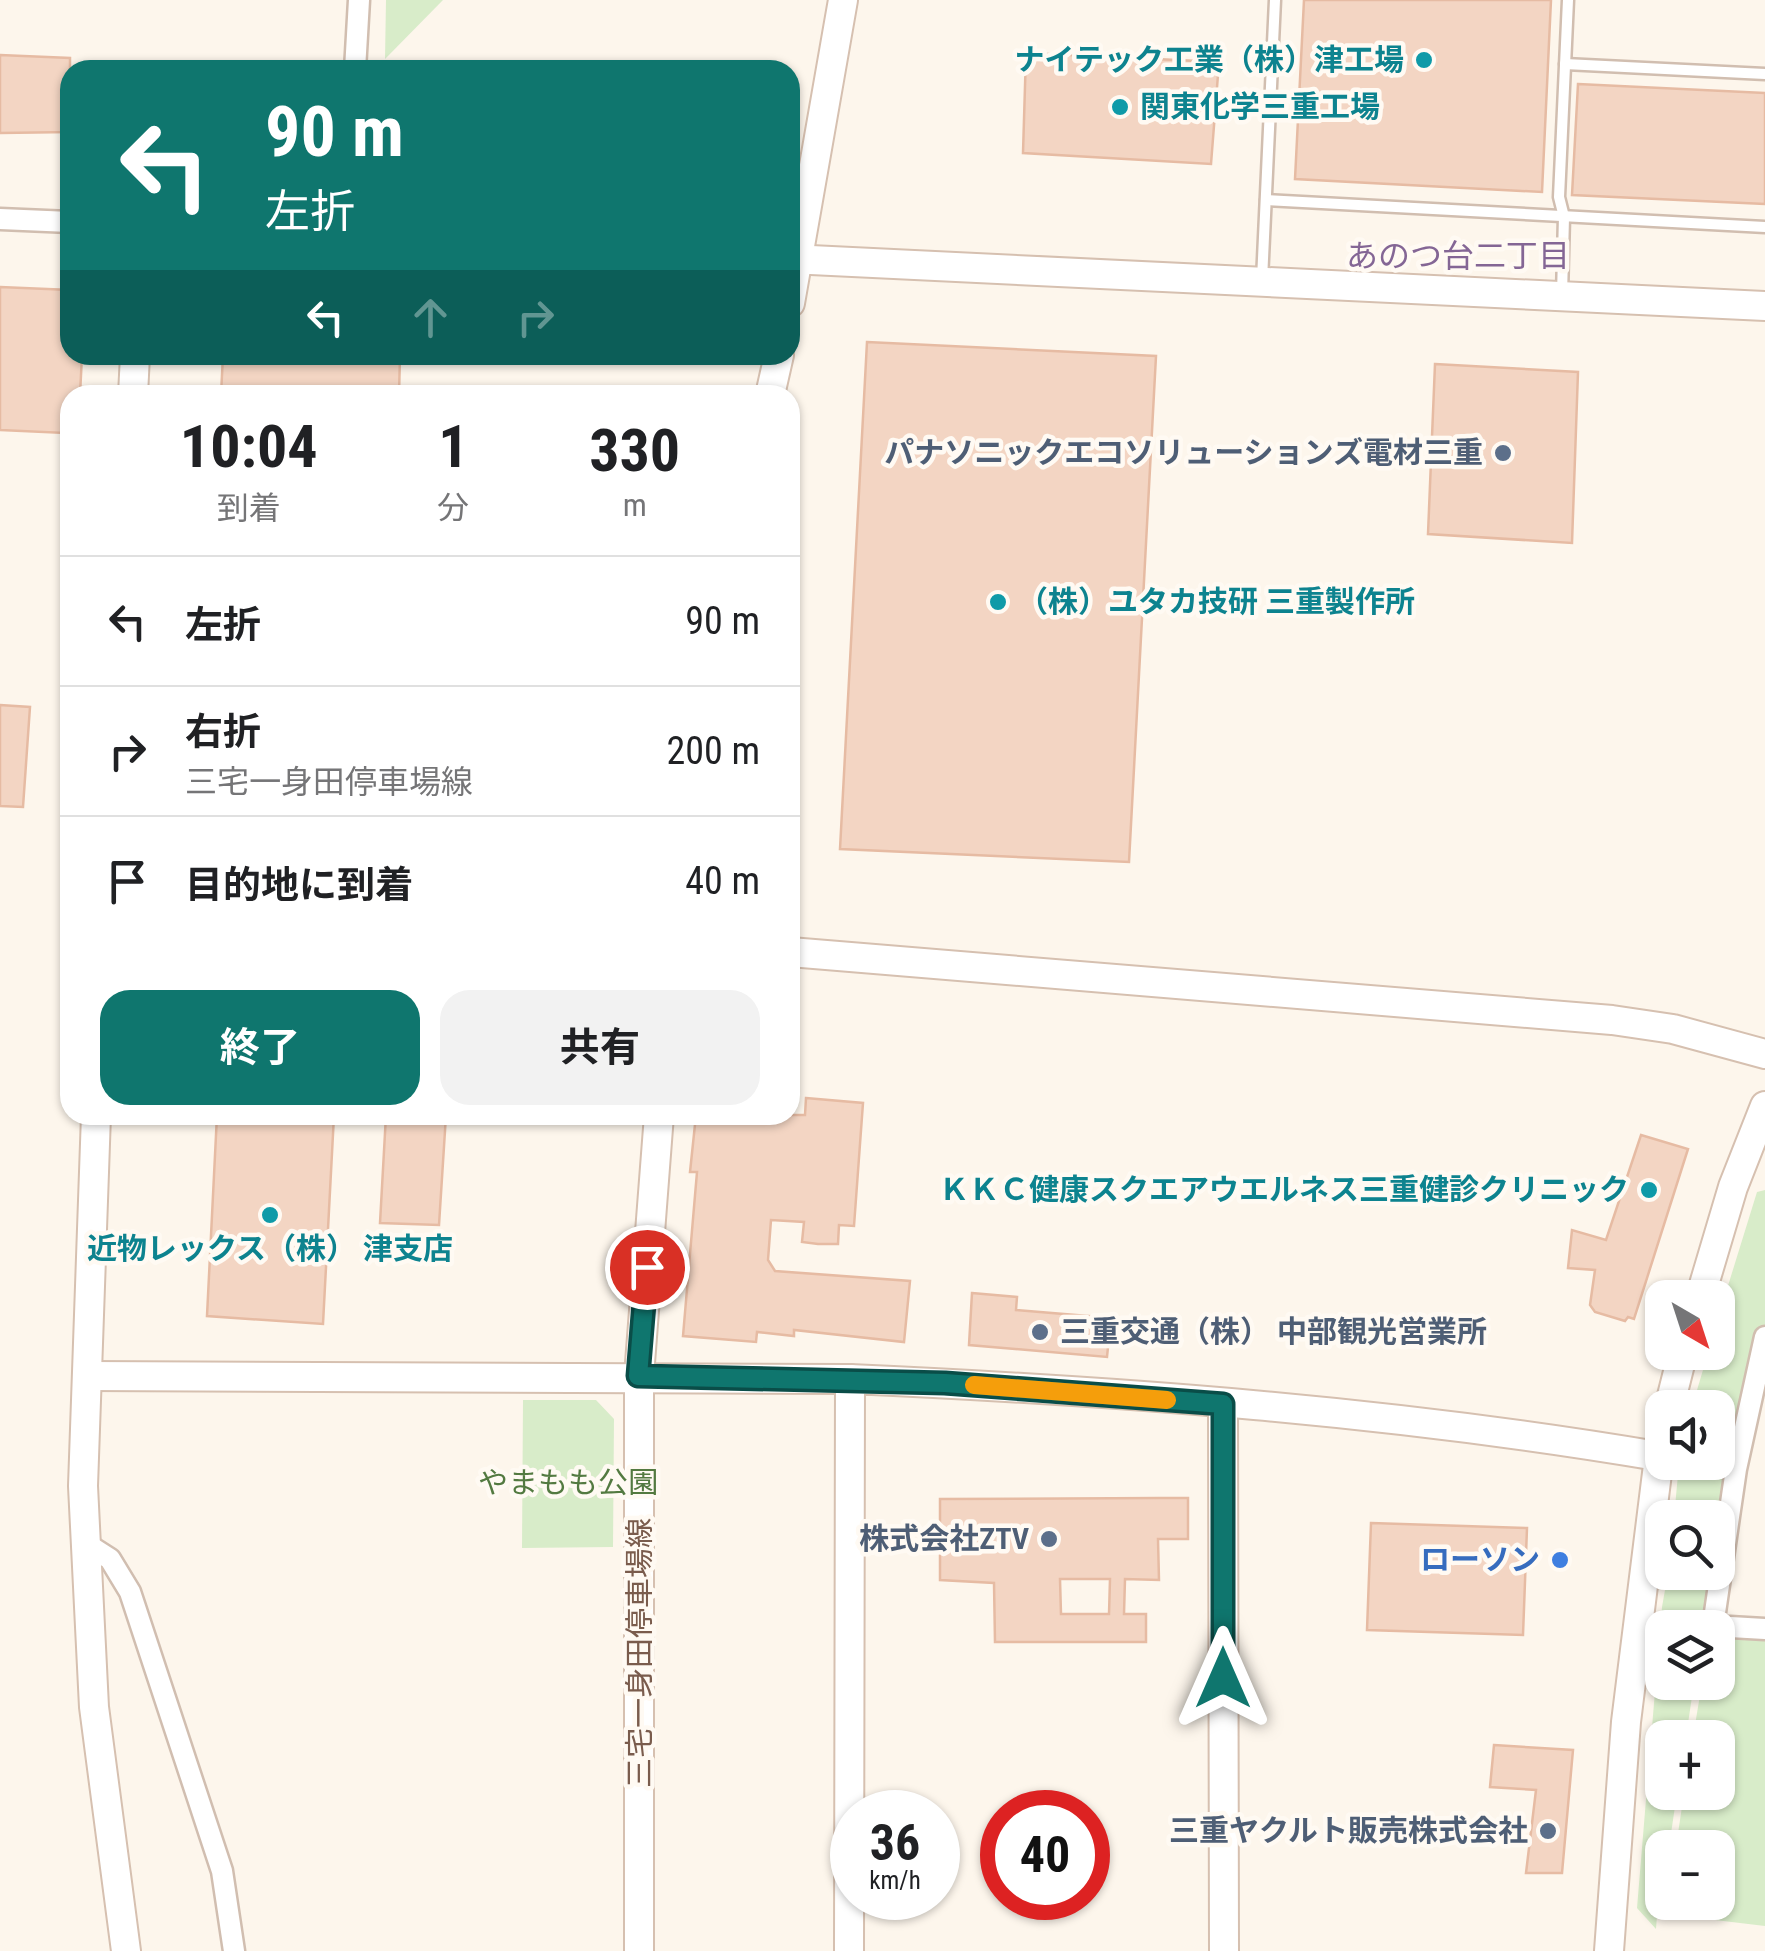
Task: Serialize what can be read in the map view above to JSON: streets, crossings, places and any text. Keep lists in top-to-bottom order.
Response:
{
  "streets": {
    "street": ["三宅一身田停車場線"]
  },
  "districts": ["あのつ台二丁目"],
  "parks": ["やまもも公園"],
  "places": [
    "ナイテック工業（株）津工場",
    "関東化学三重工場",
    "パナソニックエコソリューションズ電材三重",
    "（株）ユタカ技研 三重製作所",
    "ＫＫＣ健康スクエアウエルネス三重健診クリニック",
    "近物レックス（株） 津支店",
    "三重交通（株） 中部観光営業所",
    "株式会社ZTV",
    "ローソン",
    "三重ヤクルト販売株式会社"
  ],
  "north": "bottom right",
  "page": {
    "turn": ["90 m", "左折"],
    "eta": [
      "10:04",
      "到着",
      "1",
      "分",
      "330",
      "m"
    ],
    "list": [
      {
        "name": "左折",
        "value": "90 m"
      },
      {
        "name": "右折",
        "note": "三宅一身田停車場線",
        "value": "200 m"
      },
      {
        "name": "目的地に到着",
        "value": "40 m"
      }
    ],
    "buttons": ["終了", "共有"],
    "map_buttons": ["+", "−"],
    "speed": "36 km/h",
    "limit": "40"
  }
}
